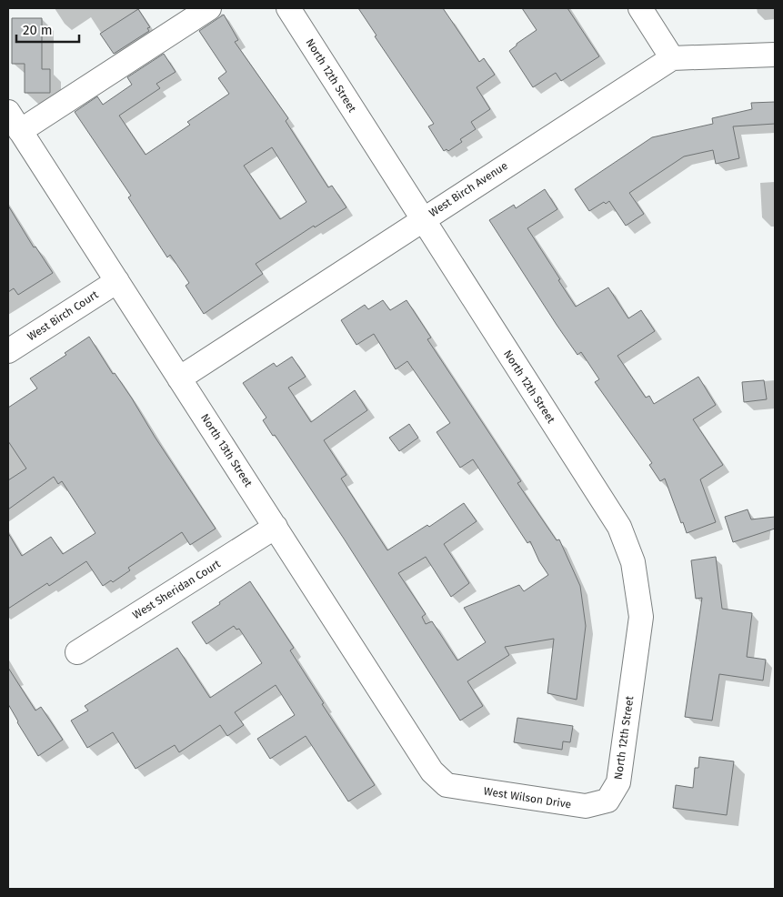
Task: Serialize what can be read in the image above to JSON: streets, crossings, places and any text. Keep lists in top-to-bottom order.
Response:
{
  "streets": {
    "street": [
      "North 12th Street",
      "West Birch Avenue",
      "West Birch Court",
      "North 13th Street",
      "West Sheridan Court",
      "West Wilson Drive"
    ]
  },
  "crossings": [
    ["North 12th Street", "West Birch Avenue"],
    ["North 12th Street", "West Wilson Drive"],
    ["West Birch Avenue", "North 13th Street"],
    ["West Birch Court", "North 13th Street"],
    ["North 13th Street", "West Sheridan Court"],
    ["North 13th Street", "West Wilson Drive"]
  ],
  "scale_bar": "20 m"
}
